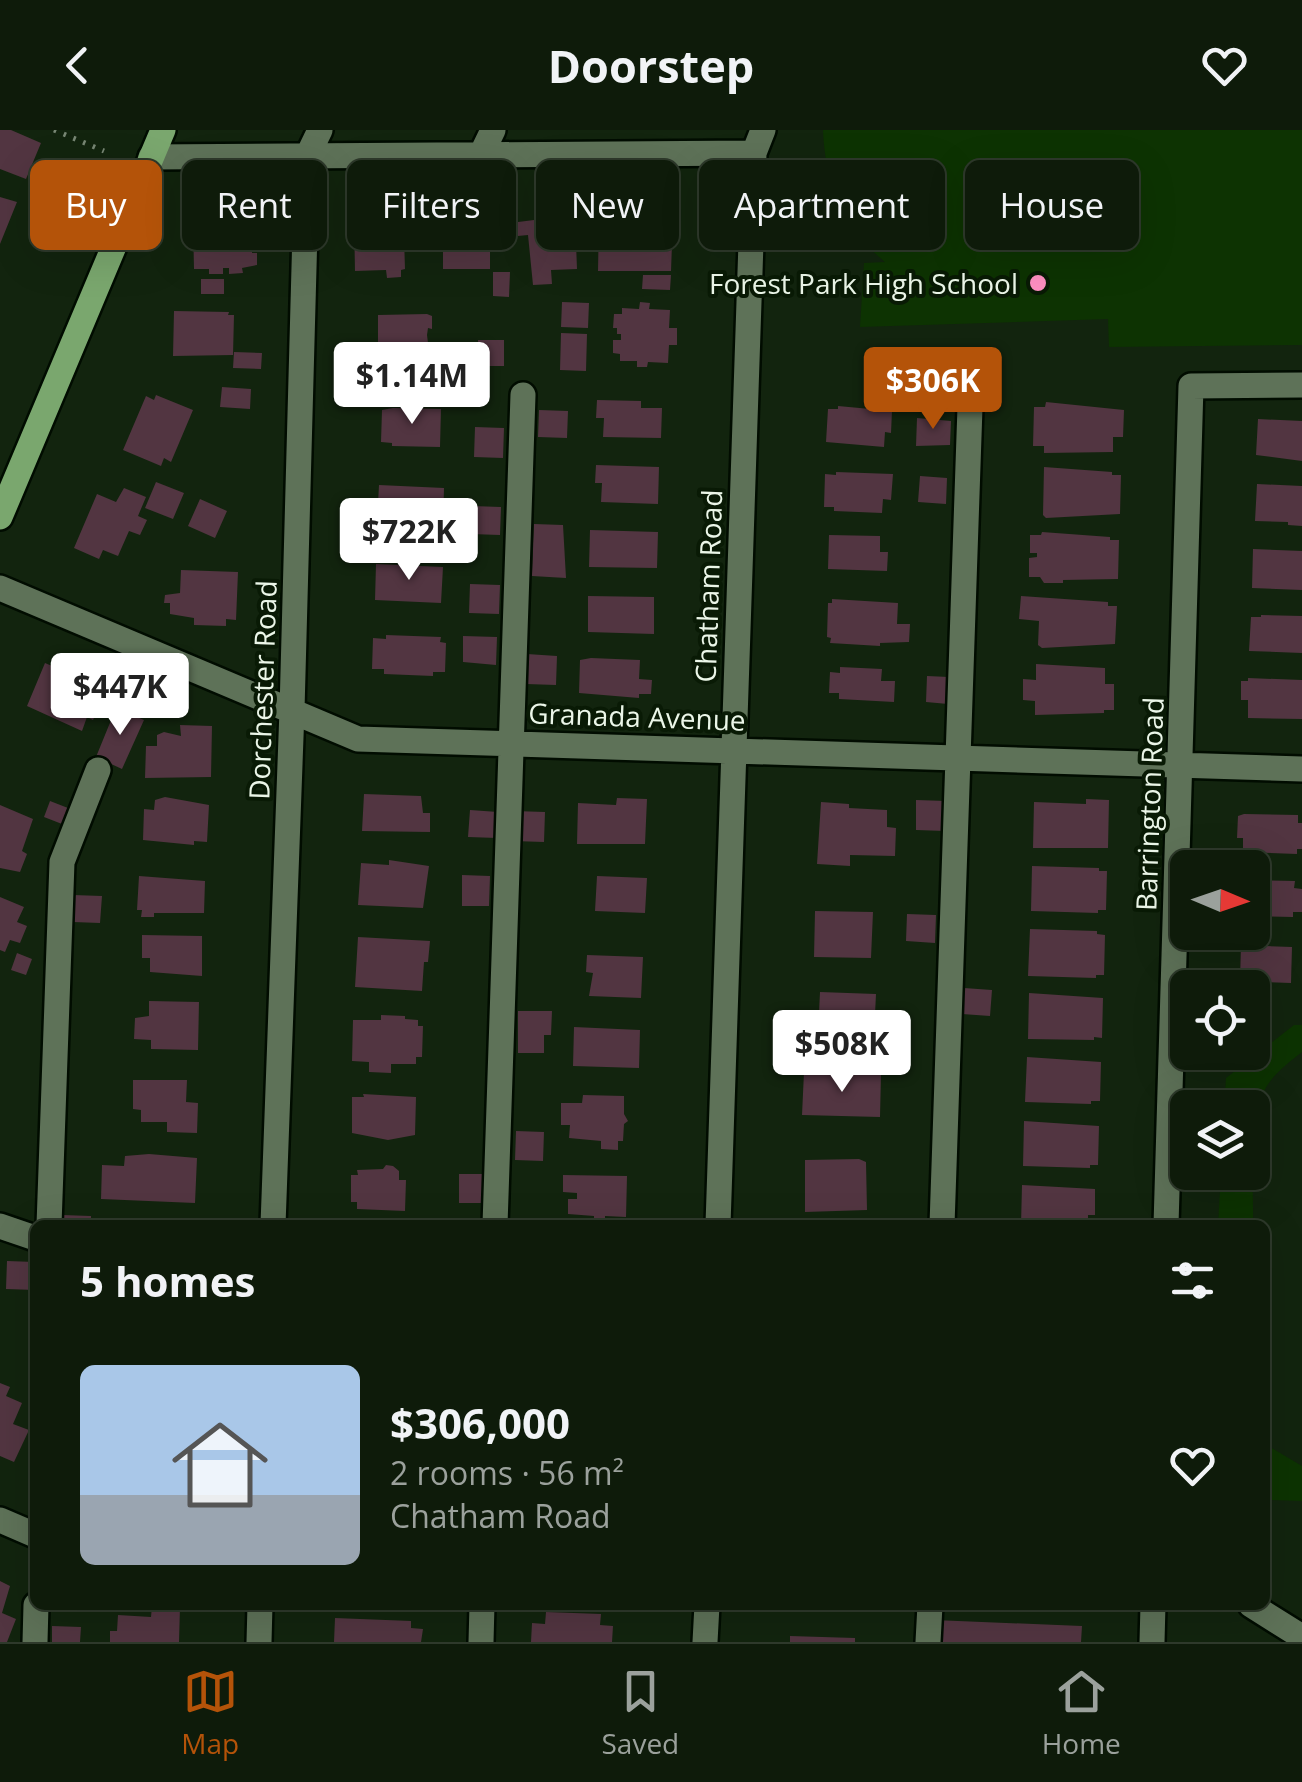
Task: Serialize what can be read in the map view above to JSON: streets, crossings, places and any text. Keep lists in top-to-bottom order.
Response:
{
  "streets": {
    "street": [
      "Chatham Road",
      "Dorchester Road",
      "Granada Avenue",
      "Barrington Road"
    ]
  },
  "crossings": [
    ["Chatham Road", "Granada Avenue"],
    ["Dorchester Road", "Granada Avenue"],
    ["Granada Avenue", "Barrington Road"]
  ],
  "places": ["Forest Park High School"],
  "north": "right",
  "page": {
    "header": "Doorstep",
    "chip": [
      "Buy",
      "Rent",
      "Filters",
      "New",
      "Apartment",
      "House"
    ],
    "price": [
      "$1.14M",
      "$306K",
      "$722K",
      "$447K",
      "$508K"
    ],
    "heading": "5 homes",
    "list": [
      {
        "name": "$306,000",
        "note": "2 rooms · 56 m² · Chatham Road"
      }
    ],
    "tabs": ["Map", "Saved", "Home"]
  }
}
